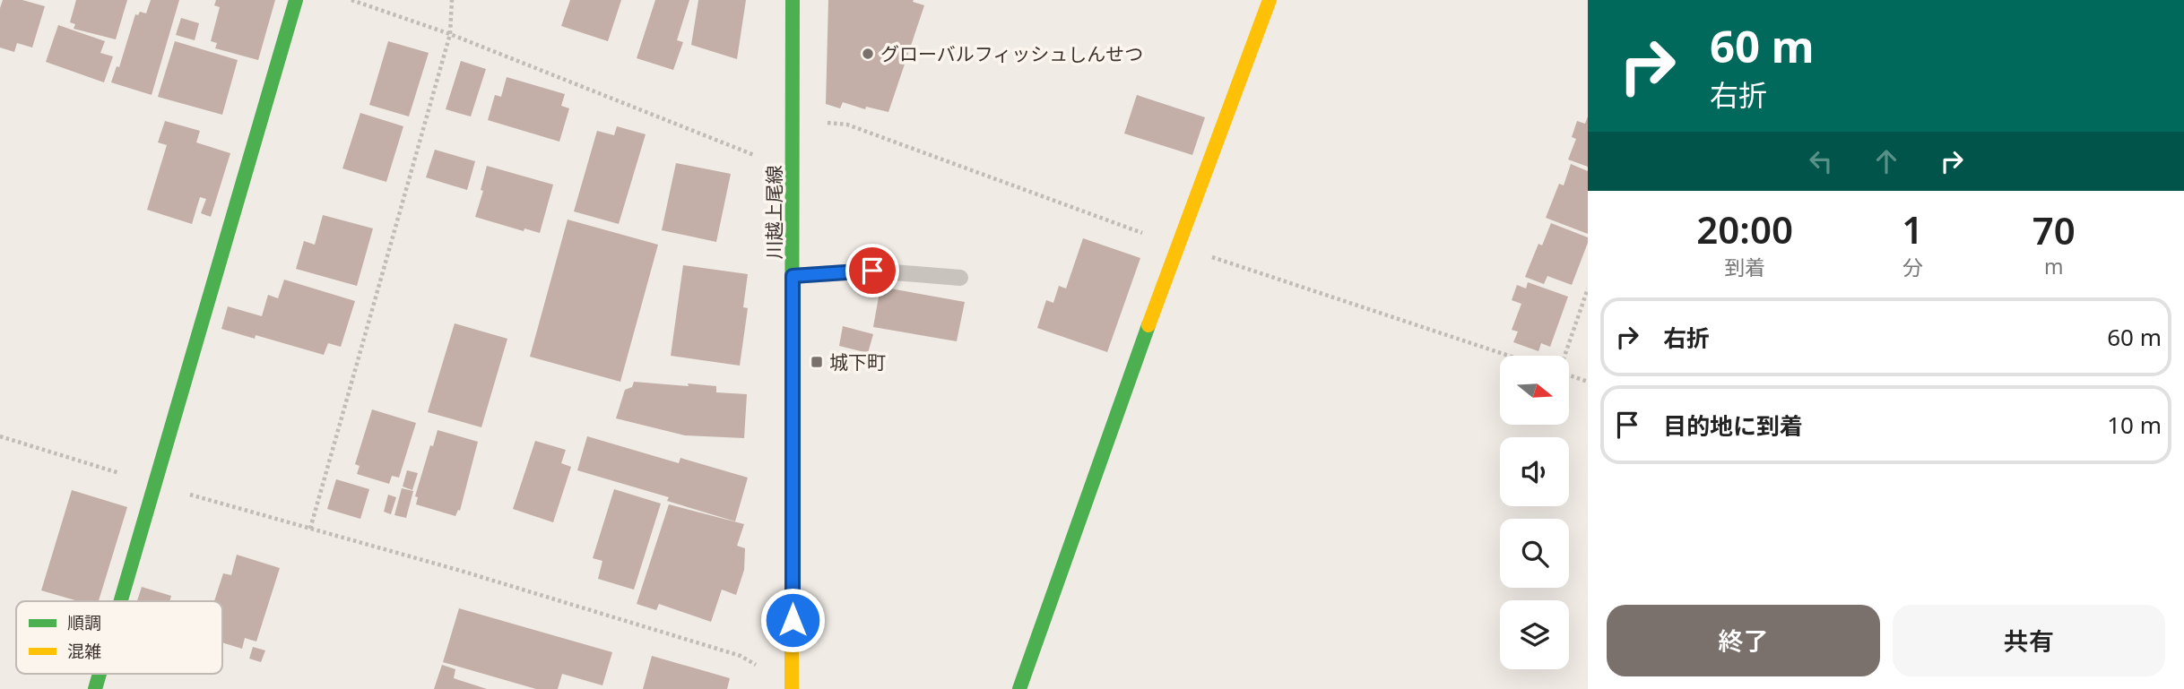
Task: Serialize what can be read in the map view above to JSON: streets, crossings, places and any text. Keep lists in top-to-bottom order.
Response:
{
  "streets": {
    "street": ["川越上尾線"]
  },
  "places": {
    "other": ["グローバルフィッシュしんせつ"],
    "transit": ["城下町"]
  },
  "legend": ["順調", "混雑"],
  "north": "right",
  "page": {
    "turn": ["60 m", "右折"],
    "eta": [
      "20:00",
      "到着",
      "1",
      "分",
      "70",
      "m"
    ],
    "list": [
      {
        "name": "右折",
        "value": "60 m"
      },
      {
        "name": "目的地に到着",
        "value": "10 m"
      }
    ],
    "buttons": ["終了", "共有"]
  }
}
